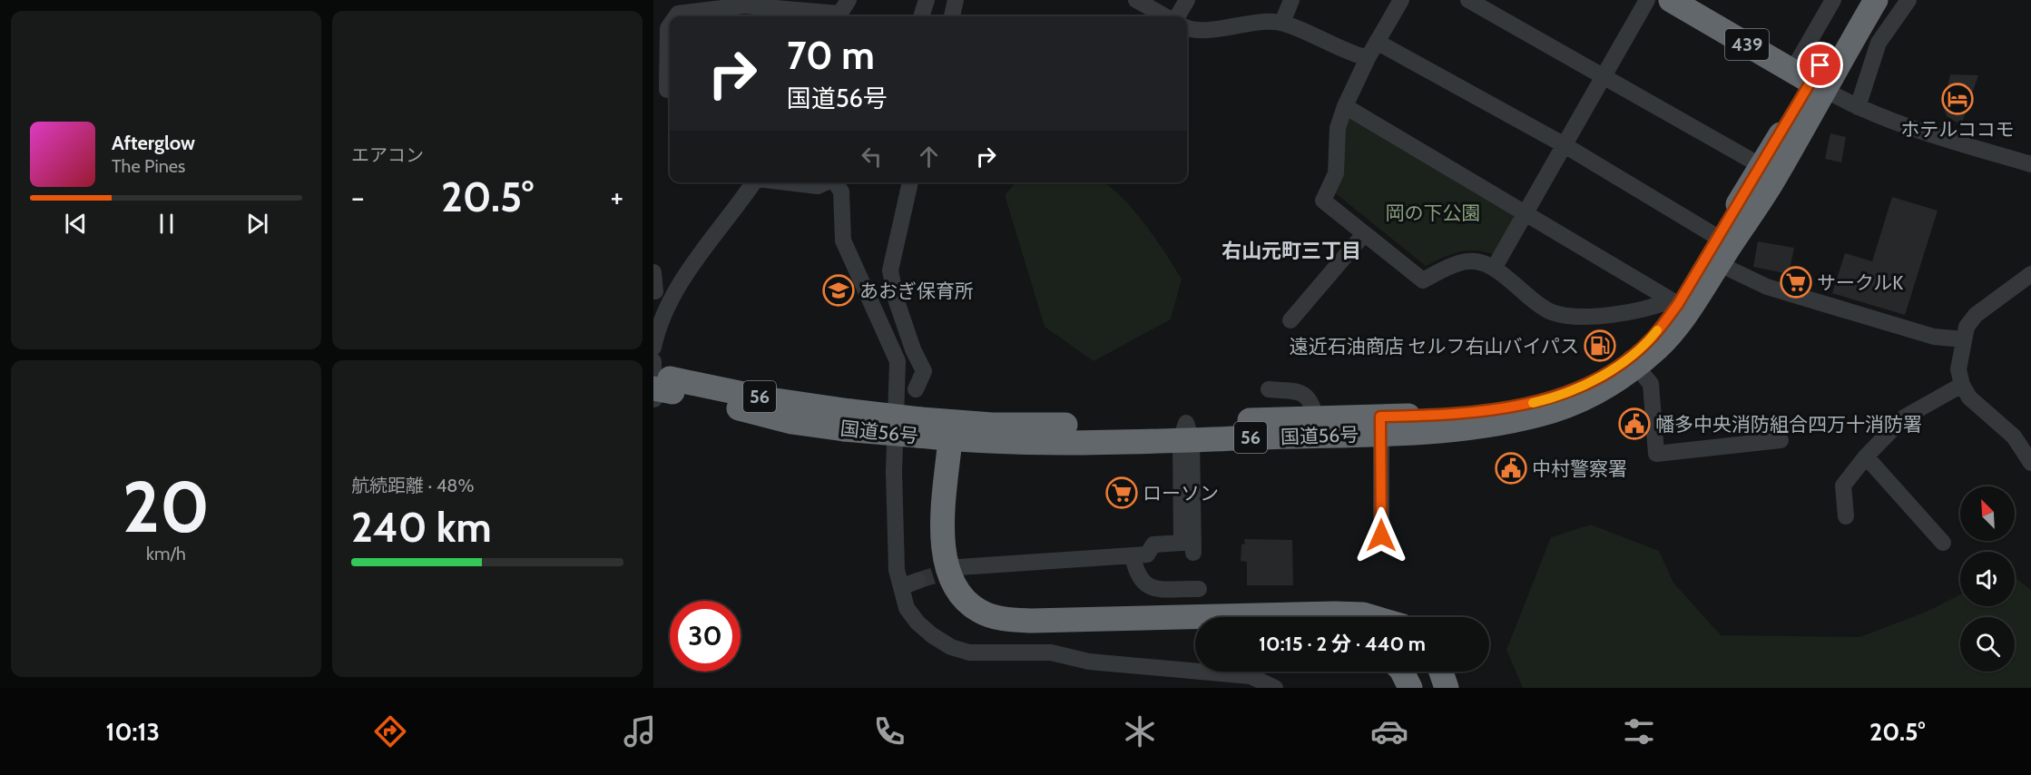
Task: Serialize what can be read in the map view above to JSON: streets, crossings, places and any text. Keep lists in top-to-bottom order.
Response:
{
  "streets": {
    "highway": ["439", "56", "国道56号"]
  },
  "crossings": [
    ["439", "国道56号"]
  ],
  "districts": ["右山元町三丁目"],
  "parks": ["岡の下公園"],
  "places": {
    "hotel": ["ホテルココモ"],
    "supermarket": ["サークルK", "ローソン"],
    "school or university": ["あおぎ保育所"],
    "fuel station": ["遠近石油商店 セルフ右山バイパス"],
    "public building": ["幡多中央消防組合四万十消防署", "中村警察署"]
  },
  "north": "top left",
  "page": {
    "tile": [
      "エアコン",
      ["20", "km/h"],
      ["航続距離 · 48%", "240 km"]
    ],
    "turn": ["70 m", "国道56号"],
    "song": ["Afterglow", "The Pines"],
    "heat": ["−", "20.5°", "+"],
    "limit": "30",
    "trip": "10:15 · 2 分 · 440 m",
    "tabs": ["10:13", "20.5°"]
  }
}
